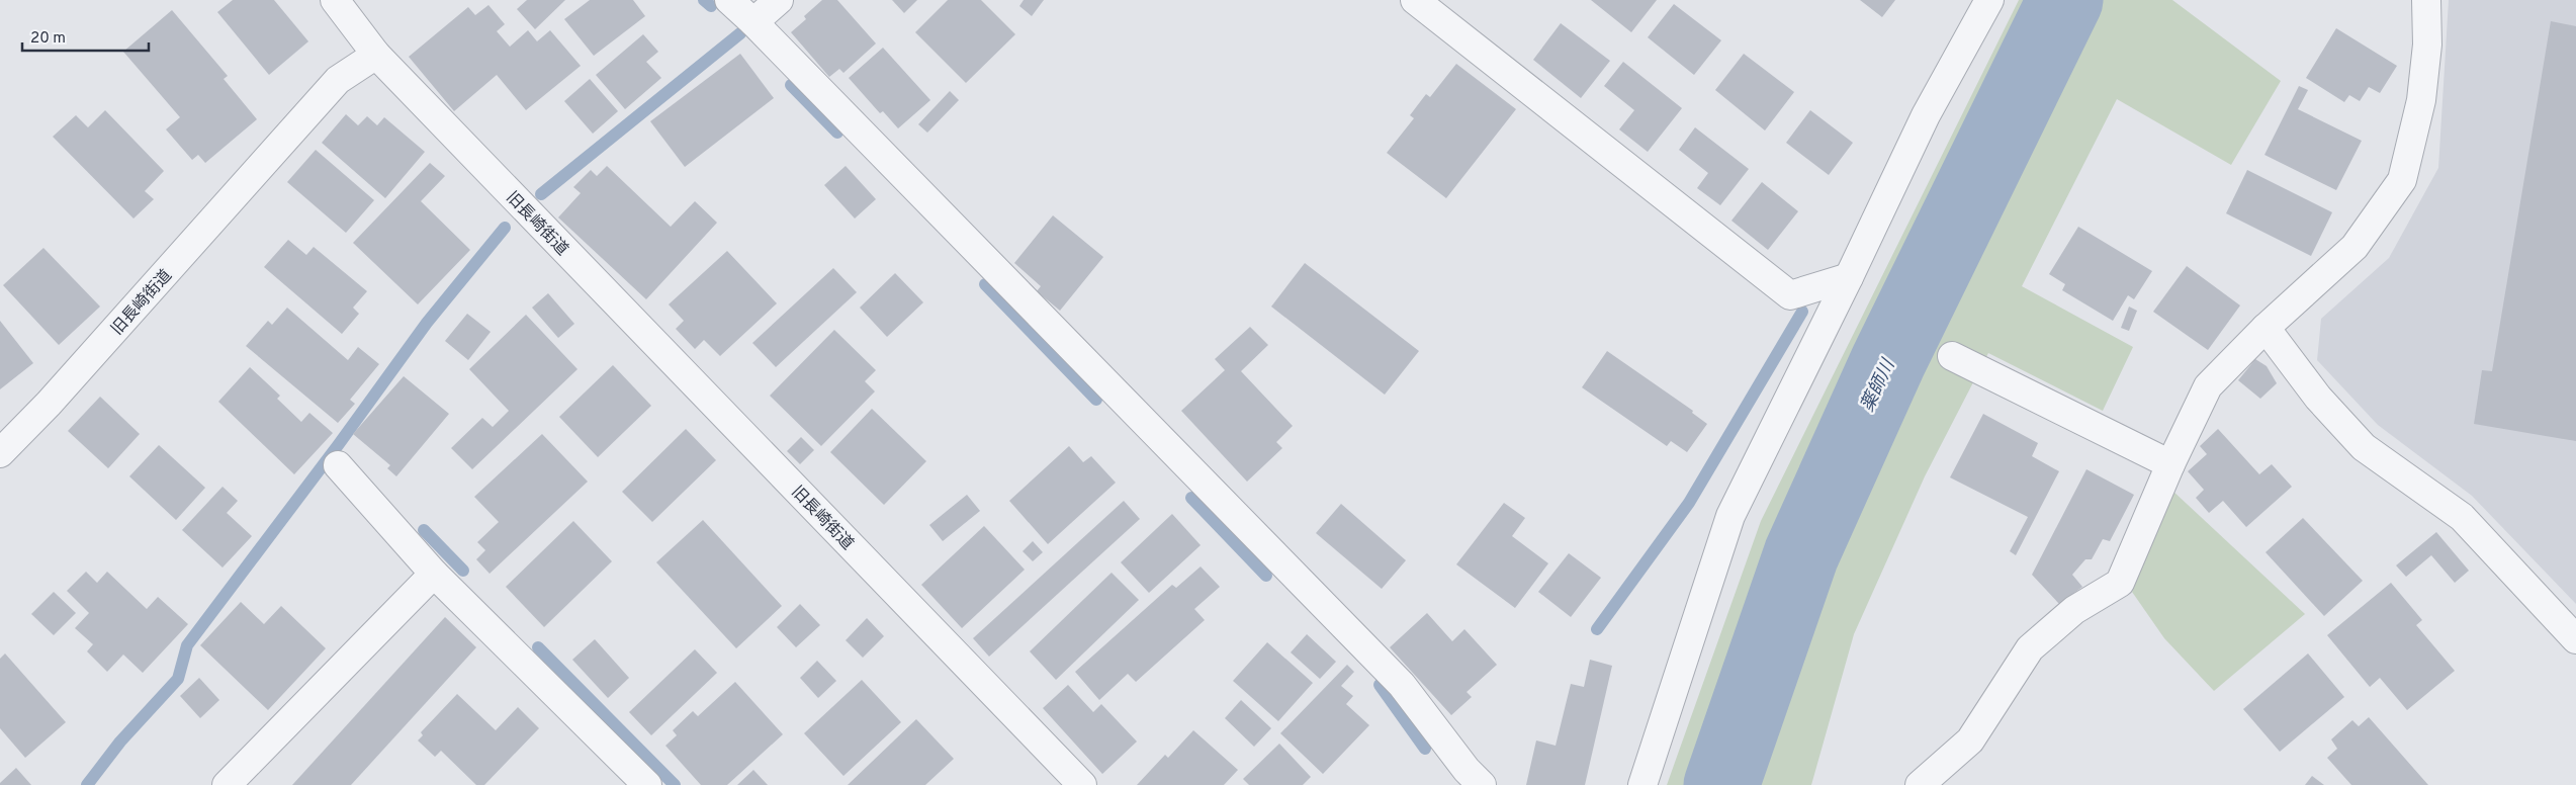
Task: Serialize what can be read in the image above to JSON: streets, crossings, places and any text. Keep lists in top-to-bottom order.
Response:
{
  "streets": {
    "street": ["旧長崎街道"]
  },
  "water": ["薬師川"],
  "scale_bar": "20 m"
}
